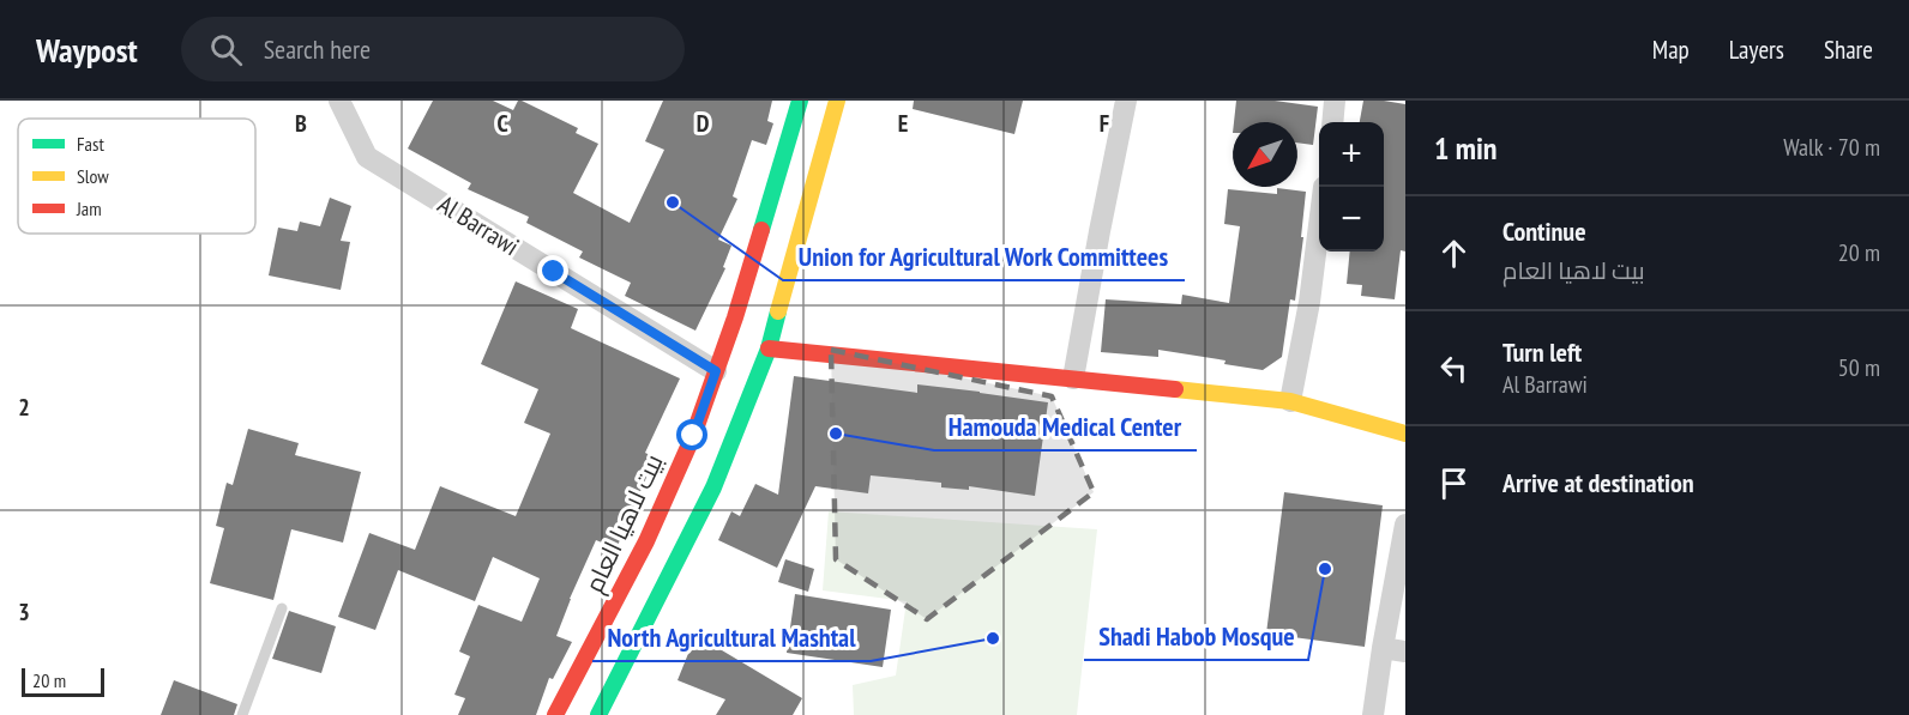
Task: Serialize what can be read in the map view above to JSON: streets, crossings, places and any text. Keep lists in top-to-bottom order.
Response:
{
  "streets": {
    "main road": ["بيت لاهيا العام"],
    "street": ["Al Barrawi"]
  },
  "crossings": [
    ["Al Barrawi", "بيت لاهيا العام"]
  ],
  "places": [
    "Union for Agricultural Work Committees",
    "Hamouda Medical Center",
    "Shadi Habob Mosque",
    "North Agricultural Mashtal"
  ],
  "legend": ["Fast", "Slow", "Jam"],
  "scale_bar": "20 m",
  "north": "bottom left",
  "page": {
    "header": "Waypost",
    "search": "Search here",
    "nav": ["Map", "Layers", "Share"],
    "heading": ["1 min", "Walk · 70 m"],
    "map_buttons": ["+", "−"],
    "list": [
      ["Continue", "بيت لاهيا العام", "20 m"],
      ["Turn left", "Al Barrawi", "50 m"],
      "Arrive at destination"
    ],
    "scale": "20 m"
  },
  "grid": {
    "columns": [
      "B",
      "C",
      "D",
      "E",
      "F"
    ],
    "rows": ["2", "3"]
  }
}
